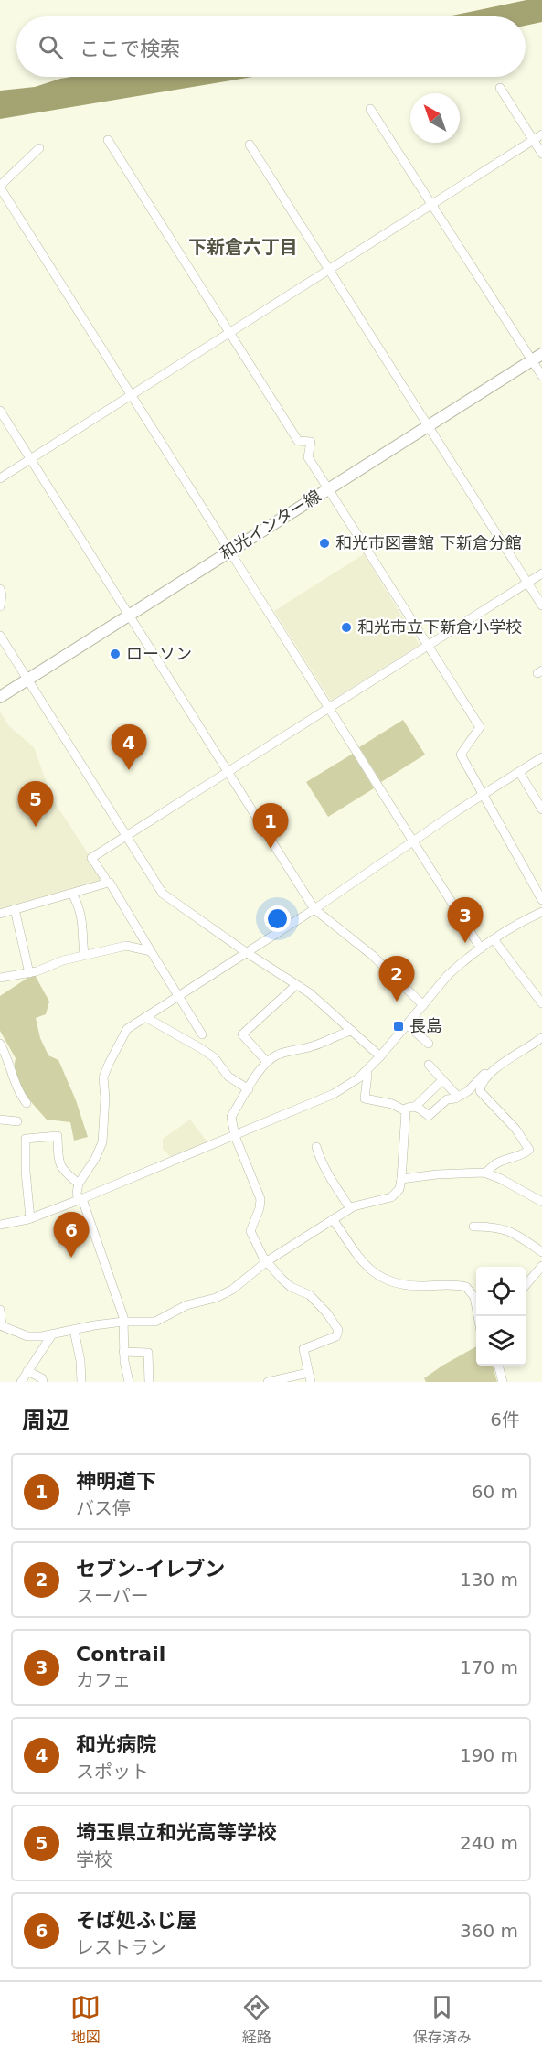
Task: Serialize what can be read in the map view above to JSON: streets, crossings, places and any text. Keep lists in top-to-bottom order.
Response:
{
  "streets": {
    "main road": ["和光インター線"]
  },
  "districts": ["下新倉六丁目"],
  "places": {
    "other": ["和光市図書館 下新倉分館", "和光市立下新倉小学校", "ローソン"],
    "transit": ["長島"]
  },
  "north": "top left",
  "page": {
    "search": "ここで検索",
    "pins": [
      "4",
      "5",
      "1",
      "3",
      "2",
      "6"
    ],
    "heading": ["周辺", "6件"],
    "list": [
      {
        "mark": "1",
        "name": "神明道下",
        "note": "バス停",
        "value": "60 m"
      },
      {
        "mark": "2",
        "name": "セブン-イレブン",
        "note": "スーパー",
        "value": "130 m"
      },
      {
        "mark": "3",
        "name": "Contrail",
        "note": "カフェ",
        "value": "170 m"
      },
      {
        "mark": "4",
        "name": "和光病院",
        "note": "スポット",
        "value": "190 m"
      },
      {
        "mark": "5",
        "name": "埼玉県立和光高等学校",
        "note": "学校",
        "value": "240 m"
      },
      {
        "mark": "6",
        "name": "そば処ふじ屋",
        "note": "レストラン",
        "value": "360 m"
      }
    ],
    "nav": ["地図", "経路", "保存済み"]
  }
}
